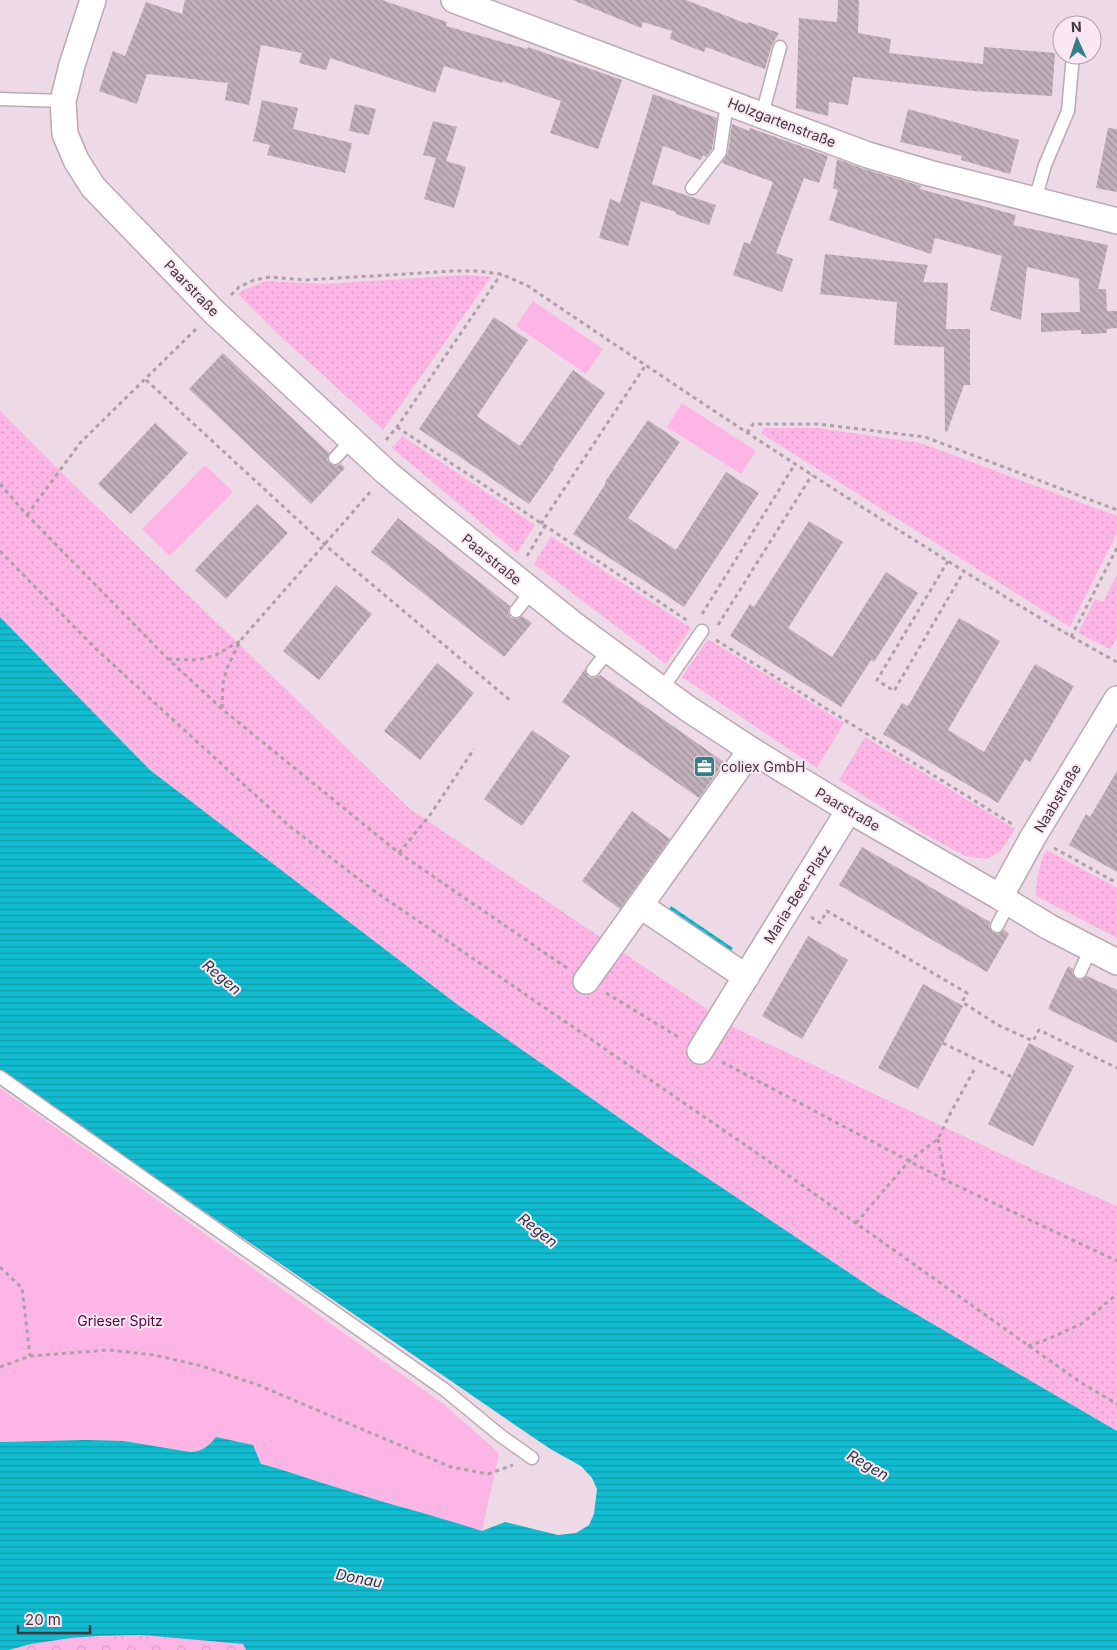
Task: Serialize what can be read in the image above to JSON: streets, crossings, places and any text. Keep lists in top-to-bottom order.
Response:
{
  "streets": {
    "street": [
      "Holzgartenstraße",
      "Paarstraße",
      "Naabstraße",
      "Maria-Beer-Platz"
    ]
  },
  "crossings": [
    ["Paarstraße", "Naabstraße"],
    ["Paarstraße", "Maria-Beer-Platz"]
  ],
  "water": ["Regen", "Donau"],
  "parks": ["Grieser Spitz"],
  "places": {
    "office": ["coliex GmbH"]
  },
  "scale_bar": "20 m",
  "north": "top"
}
